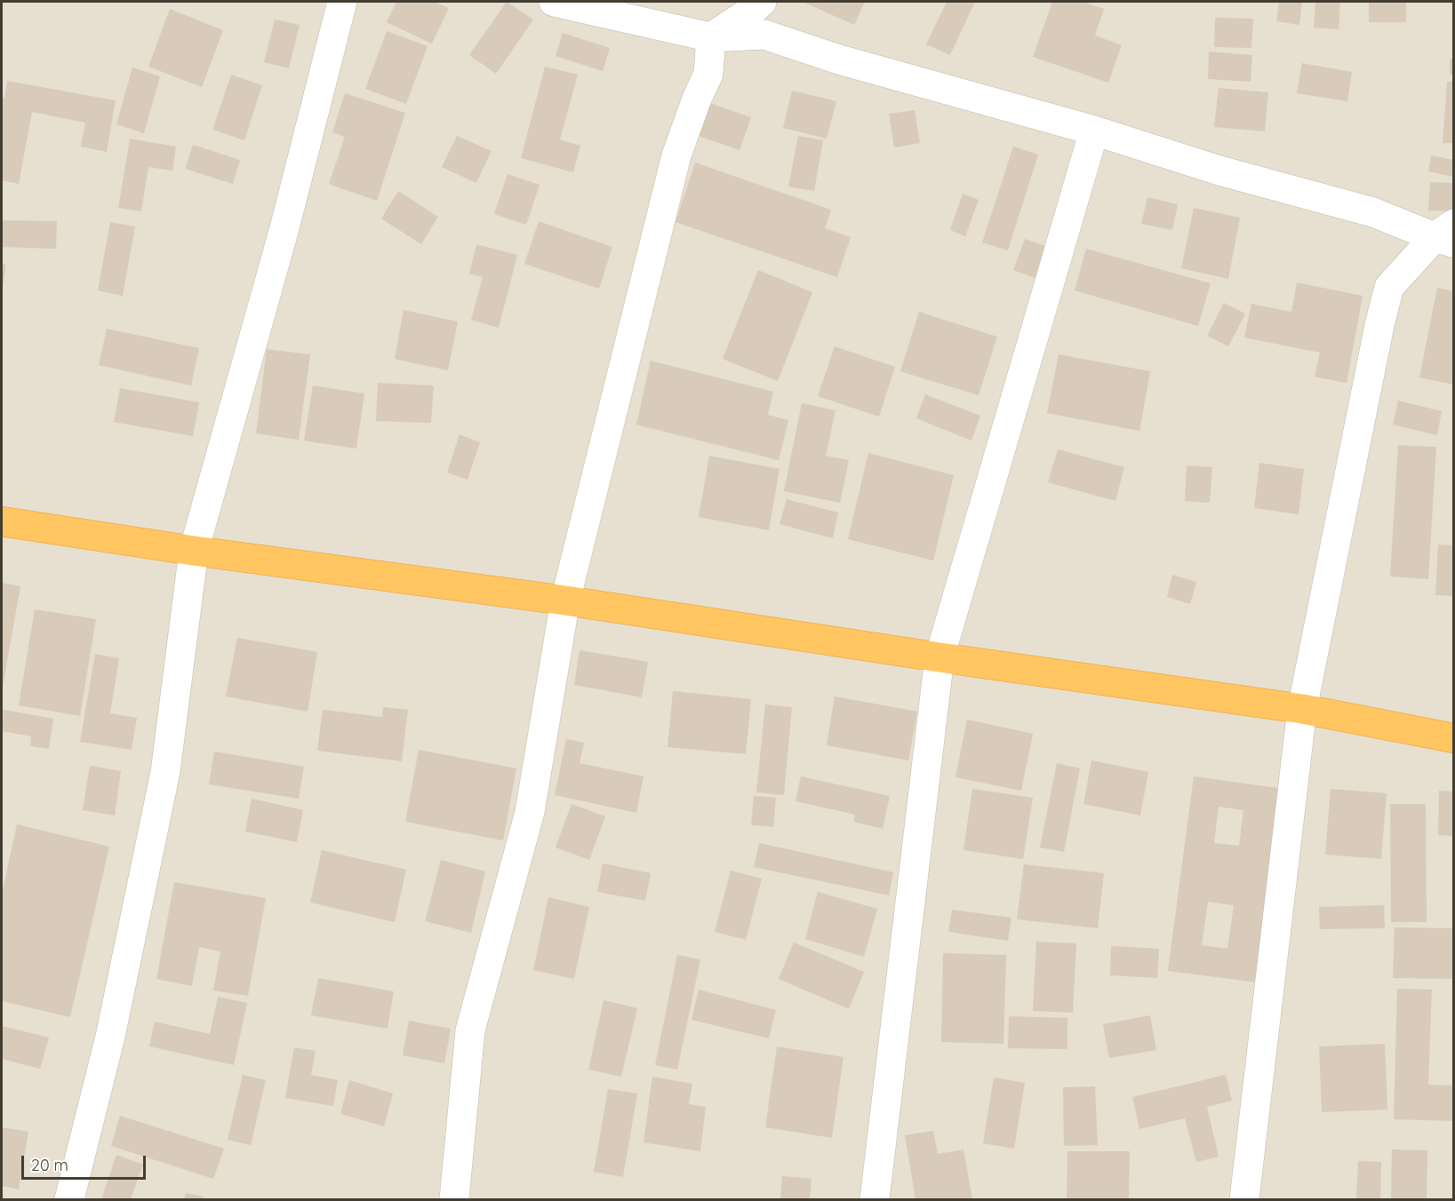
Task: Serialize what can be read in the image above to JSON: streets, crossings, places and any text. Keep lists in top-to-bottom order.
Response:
{
  "scale_bar": "20 m"
}
